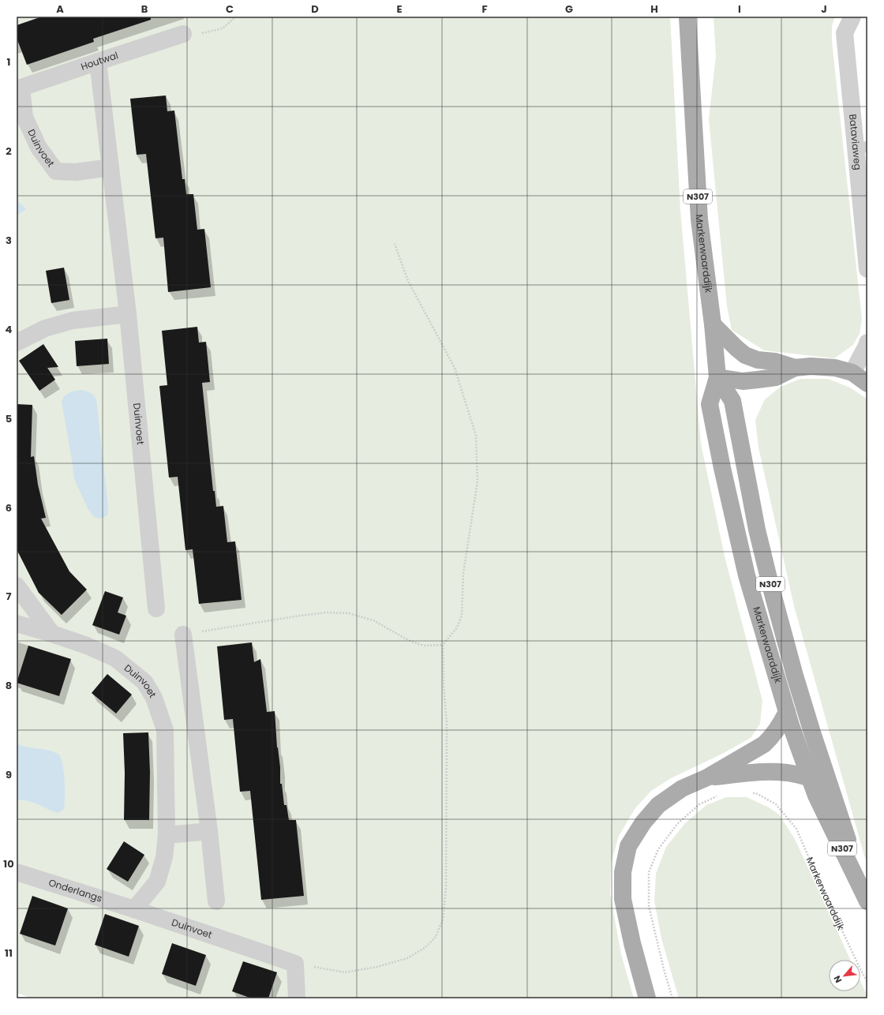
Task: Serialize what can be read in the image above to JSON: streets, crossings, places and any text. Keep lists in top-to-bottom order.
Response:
{
  "streets": {
    "main road": ["N307", "Markerwaarddijk"],
    "street": [
      "Houtwal",
      "Bataviaweg",
      "Duinvoet",
      "Onderlangs"
    ]
  },
  "crossings": [
    ["Houtwal", "Duinvoet"],
    ["Duinvoet", "Onderlangs"]
  ],
  "north": "bottom left",
  "grid": {
    "columns": [
      "A",
      "B",
      "C",
      "D",
      "E",
      "F",
      "G",
      "H",
      "I",
      "J"
    ],
    "rows": [
      "1",
      "2",
      "3",
      "4",
      "5",
      "6",
      "7",
      "8",
      "9",
      "10",
      "11"
    ]
  }
}
